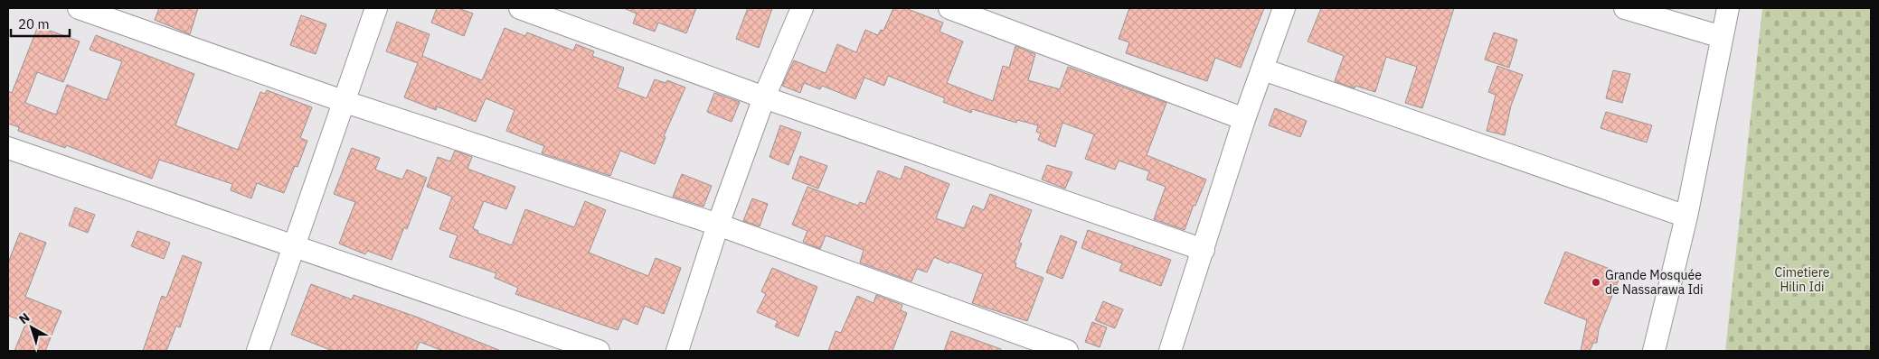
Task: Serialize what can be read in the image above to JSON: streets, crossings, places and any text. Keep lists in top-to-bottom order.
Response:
{
  "parks": ["Cimetiere Hilin Idi"],
  "places": ["Grande Mosquée de Nassarawa Idi"],
  "scale_bar": "20 m",
  "north": "top left"
}
